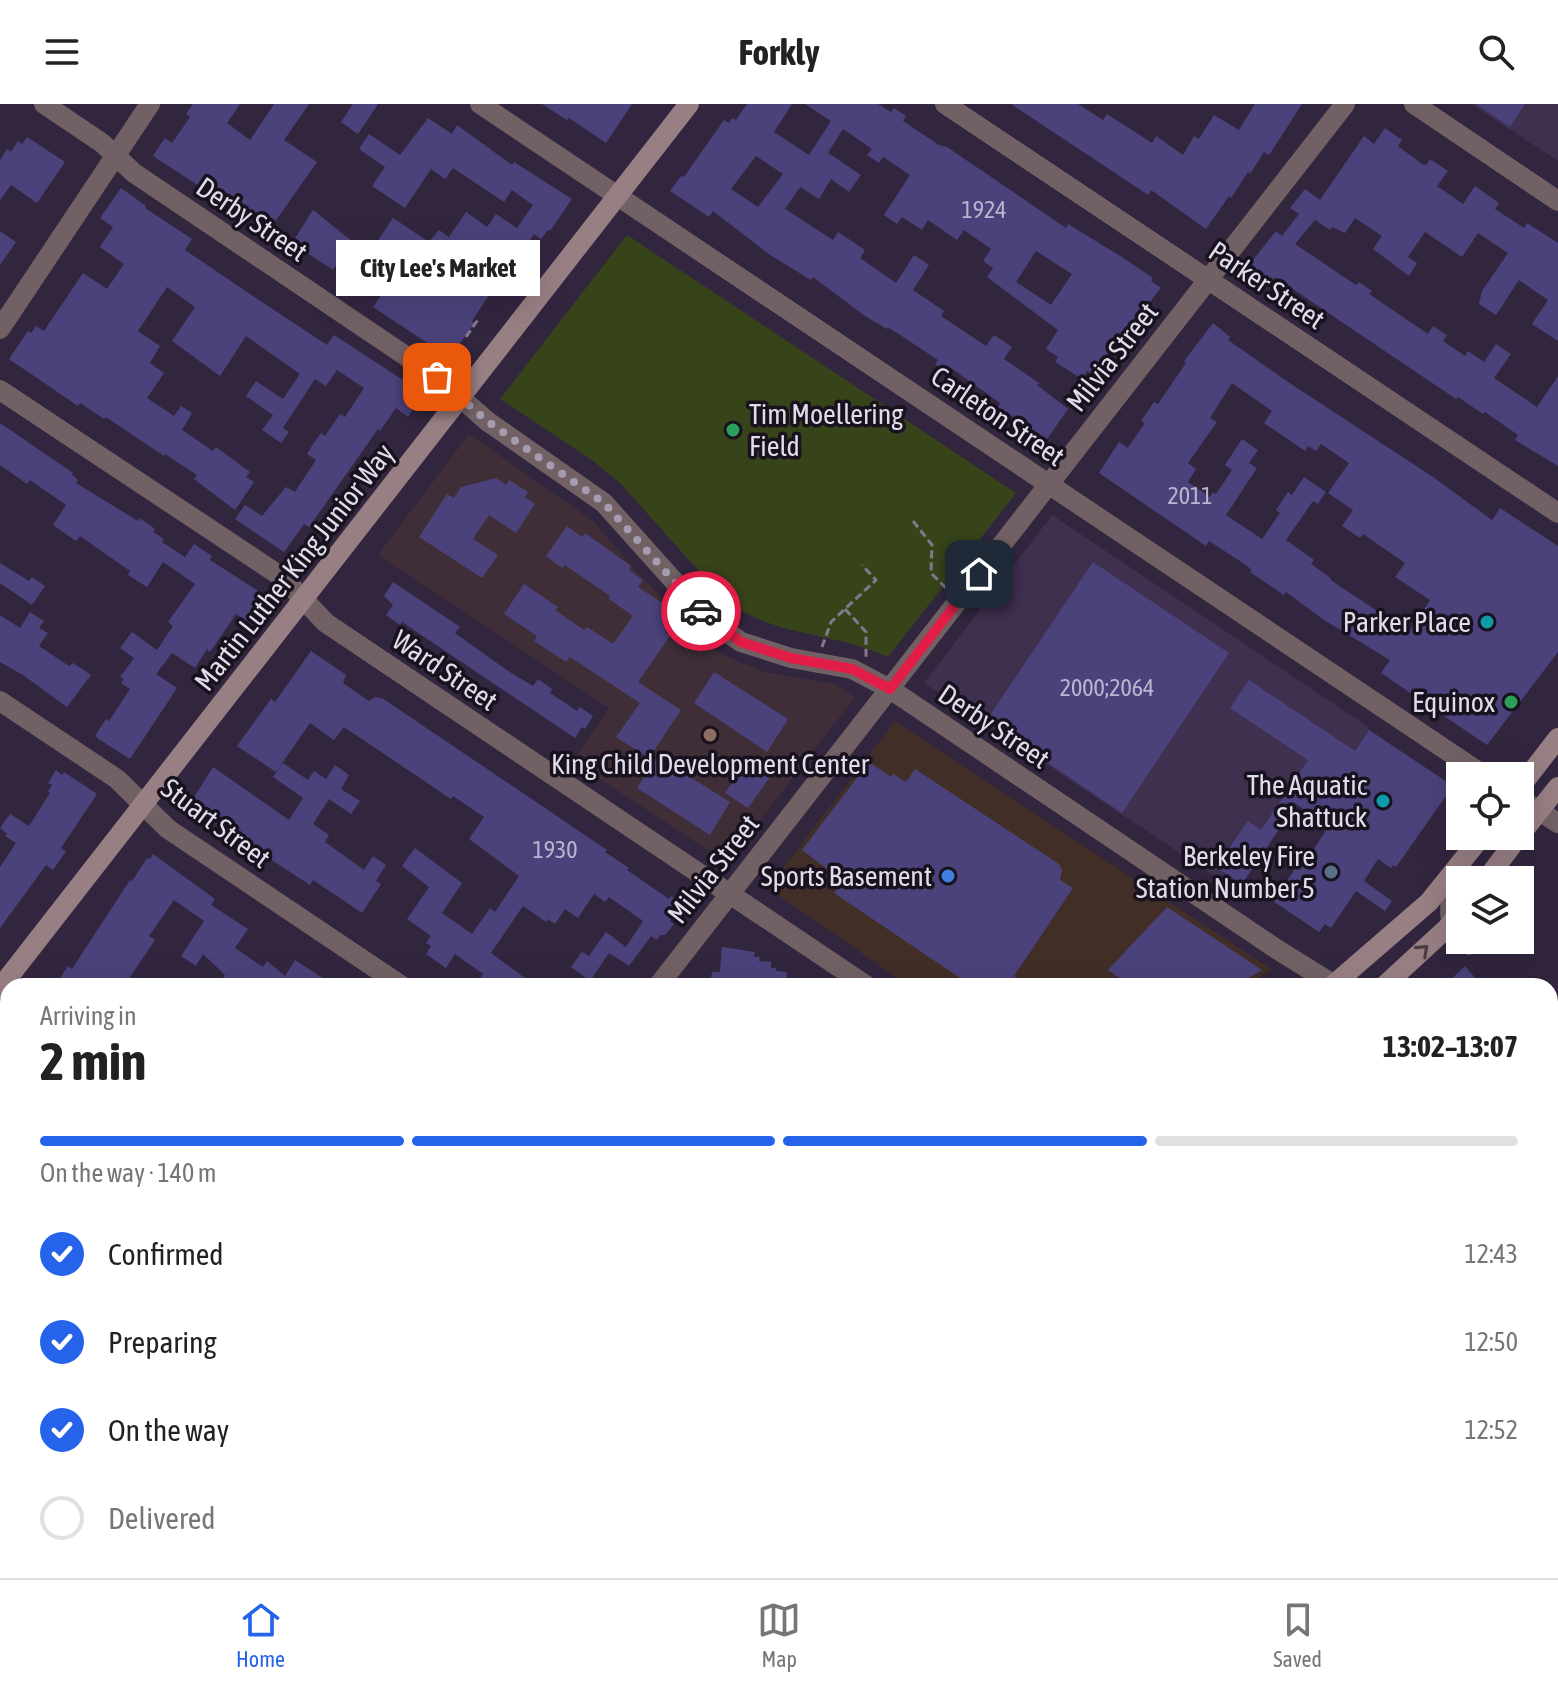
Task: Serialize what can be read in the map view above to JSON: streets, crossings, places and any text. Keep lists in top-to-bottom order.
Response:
{
  "streets": {
    "street": [
      "Derby Street",
      "Parker Street",
      "Milvia Street",
      "Carleton Street",
      "Martin Luther King Junior Way",
      "Ward Street",
      "Stuart Street"
    ]
  },
  "crossings": [
    ["Derby Street", "Milvia Street"],
    ["Derby Street", "Martin Luther King Junior Way"],
    ["Parker Street", "Milvia Street"],
    ["Milvia Street", "Carleton Street"],
    ["Milvia Street", "Ward Street"],
    ["Carleton Street", "Martin Luther King Junior Way"],
    ["Martin Luther King Junior Way", "Ward Street"],
    ["Martin Luther King Junior Way", "Stuart Street"]
  ],
  "places": [
    "City Lee's Market",
    "Tim Moellering Field",
    "Parker Place",
    "Equinox",
    "King Child Development Center",
    "The Aquatic Shattuck",
    "Berkeley Fire Station Number 5",
    "Sports Basement"
  ],
  "house_numbers": [
    "1924",
    "2011",
    "2000;2064",
    "1930"
  ],
  "page": {
    "header": "Forkly",
    "bubble": "City Lee's Market",
    "heading": ["2 min", "Arriving in", "13:02–13:07"],
    "bar": "On the way · 140 m",
    "list": [
      ["Confirmed", "12:43"],
      ["Preparing", "12:50"],
      ["On the way", "12:52"],
      "Delivered"
    ],
    "tabs": ["Home", "Map", "Saved"]
  }
}
